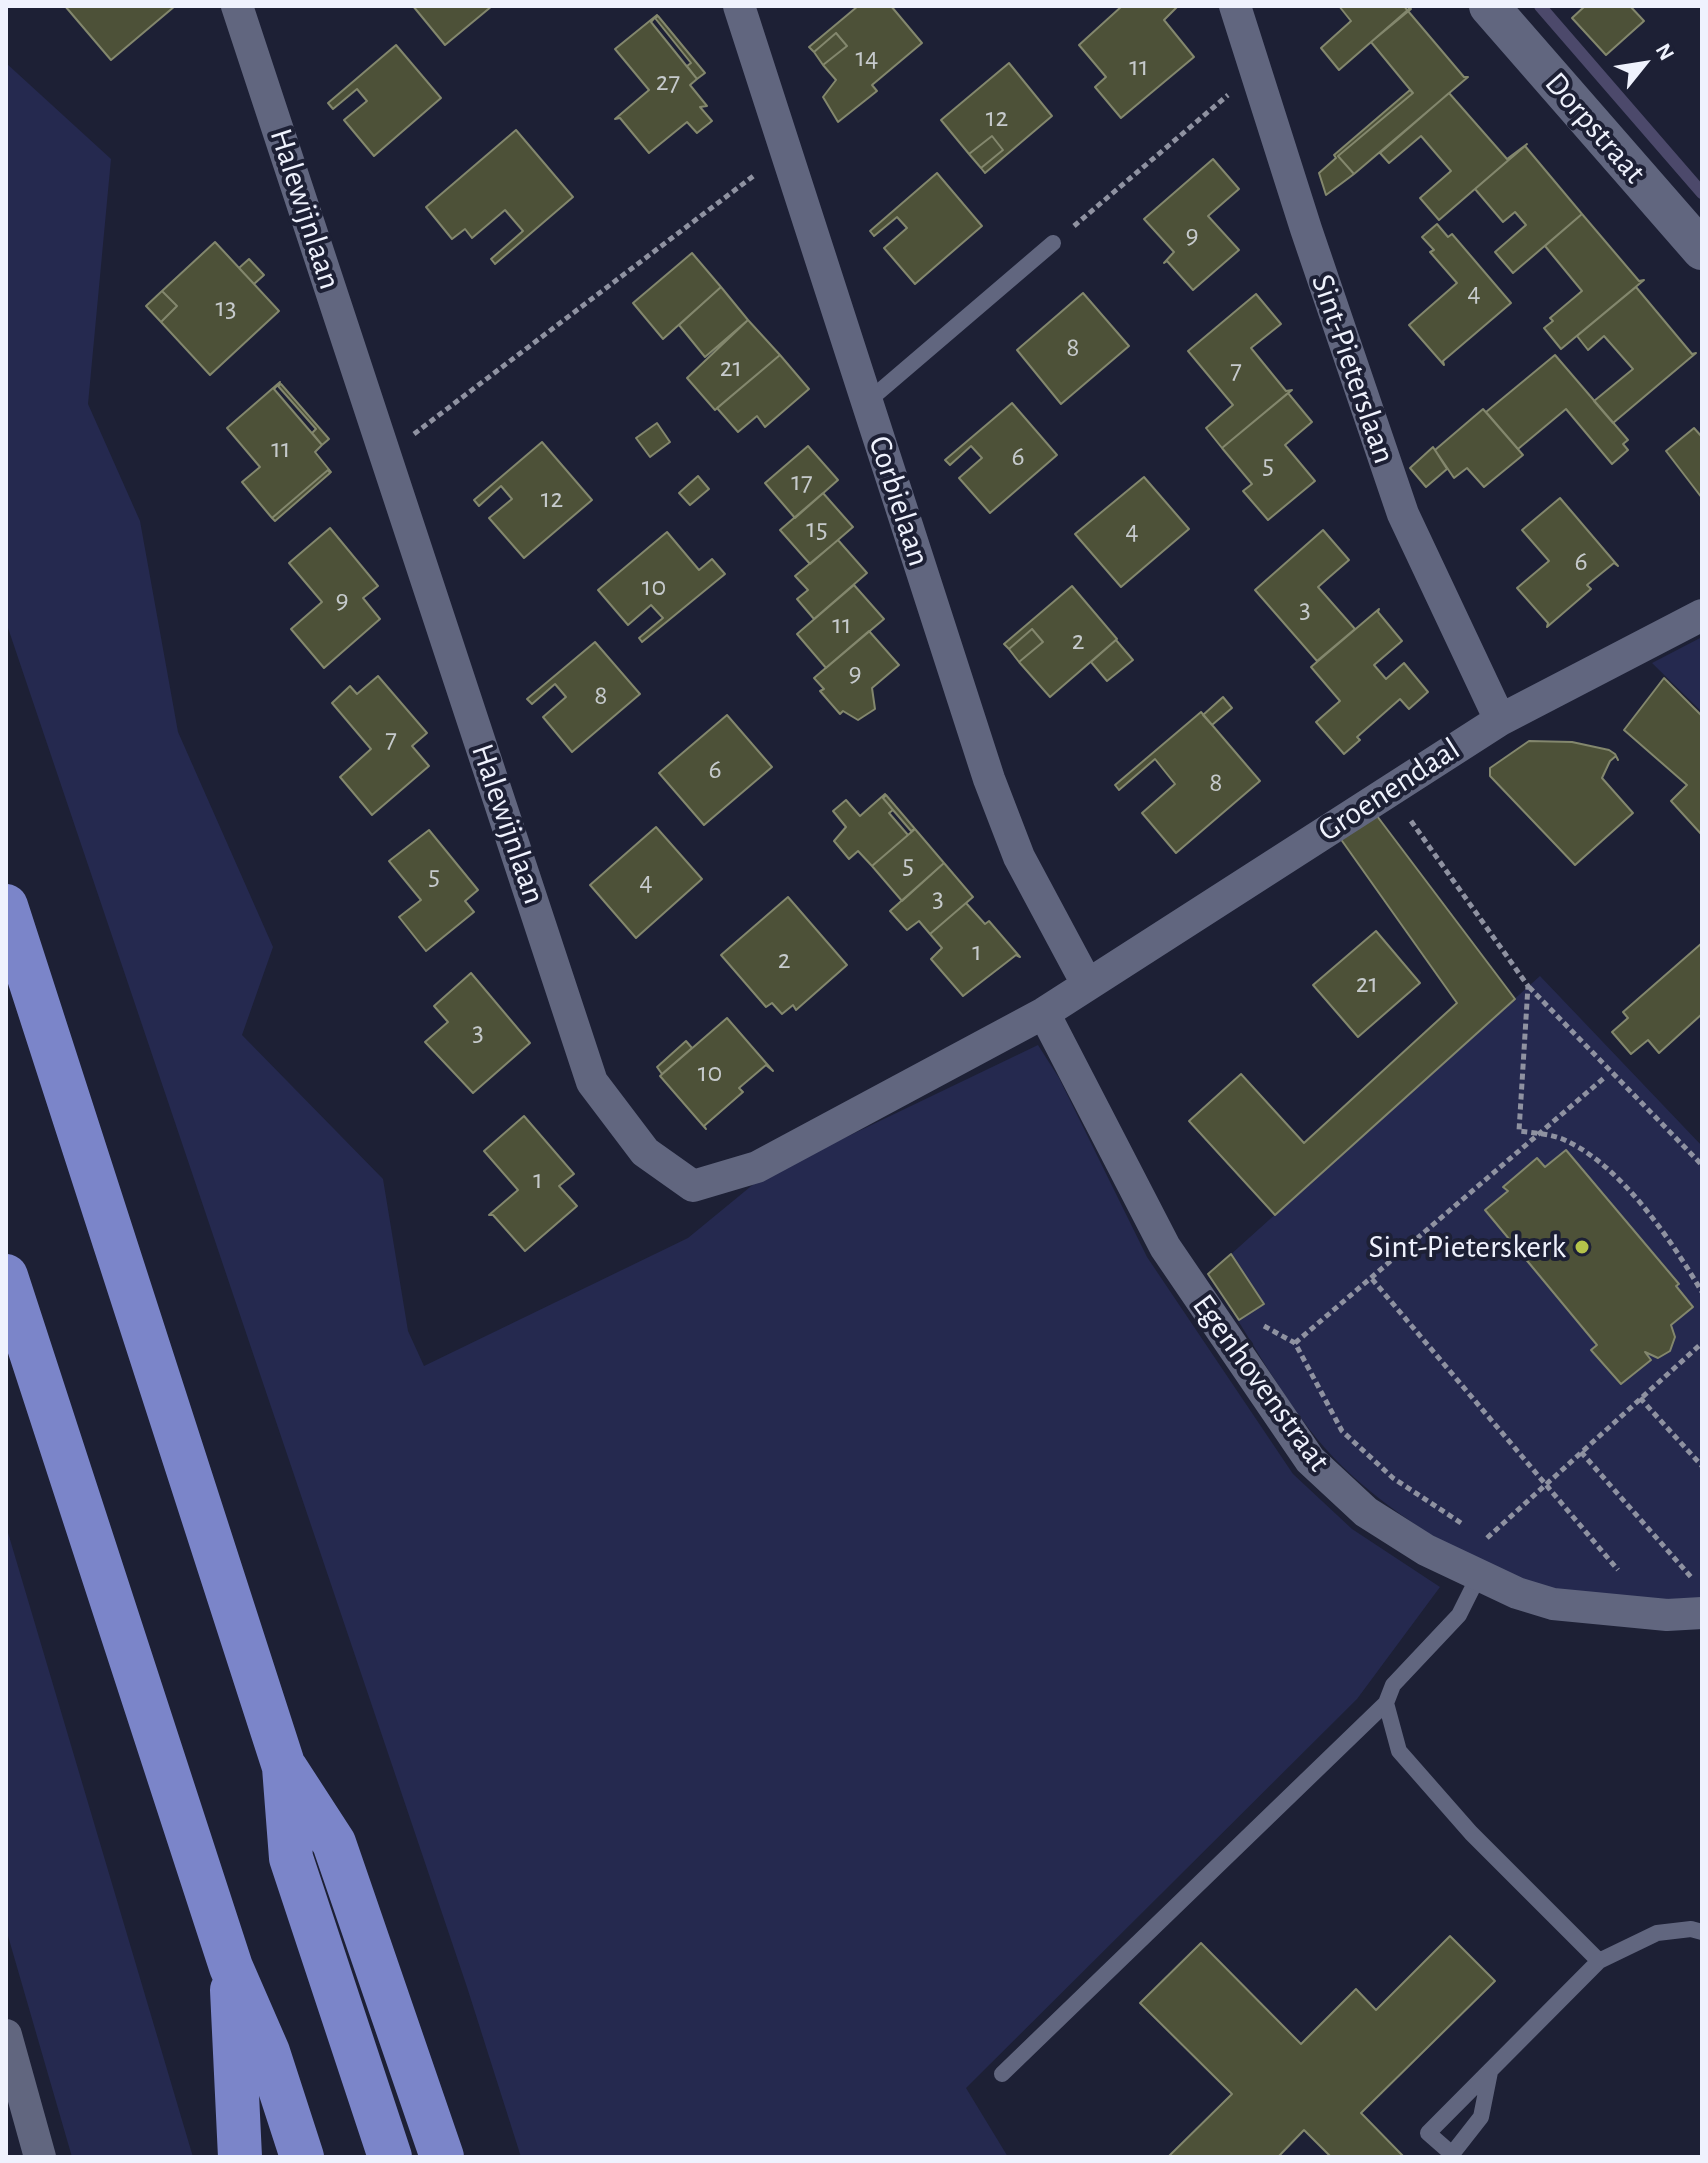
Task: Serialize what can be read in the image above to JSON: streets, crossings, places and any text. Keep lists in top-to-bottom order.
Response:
{
  "streets": {
    "street": [
      "Dorpstraat",
      "Halewijnlaan",
      "Sint-Pieterslaan",
      "Corbielaan",
      "Groenendaal",
      "Egenhovenstraat"
    ]
  },
  "crossings": [
    ["Halewijnlaan", "Corbielaan"],
    ["Halewijnlaan", "Groenendaal"],
    ["Halewijnlaan", "Egenhovenstraat"],
    ["Sint-Pieterslaan", "Groenendaal"],
    ["Corbielaan", "Groenendaal"]
  ],
  "places": ["Sint-Pieterskerk"],
  "house_numbers": [
    "14",
    "11",
    "27",
    "12",
    "9",
    "4",
    "13",
    "8",
    "21",
    "7",
    "11",
    "6",
    "5",
    "17",
    "12",
    "15",
    "4",
    "6",
    "10",
    "9",
    "3",
    "11",
    "2",
    "9",
    "8",
    "7",
    "6",
    "8",
    "5",
    "5",
    "4",
    "3",
    "1",
    "2",
    "21",
    "3",
    "10",
    "1"
  ],
  "north": "top right"
}
